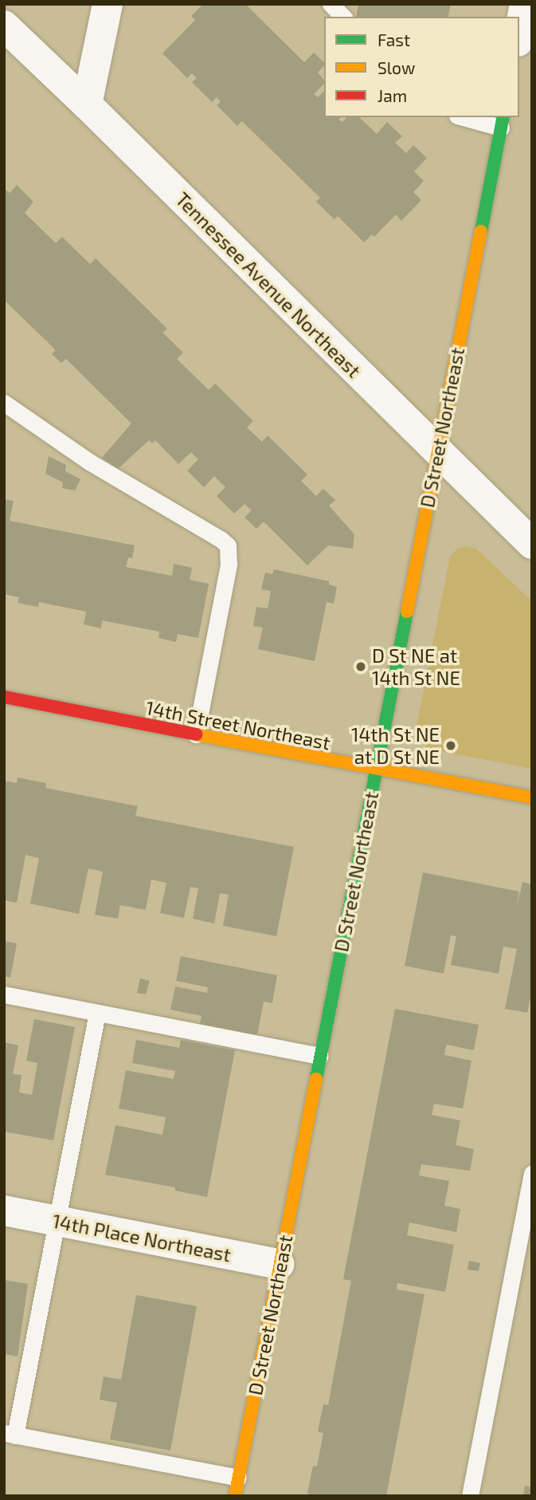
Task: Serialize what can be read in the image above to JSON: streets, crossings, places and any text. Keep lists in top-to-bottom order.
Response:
{
  "streets": {
    "street": [
      "Tennessee Avenue Northeast",
      "D Street Northeast",
      "14th Street Northeast",
      "14th Place Northeast"
    ]
  },
  "crossings": [
    ["Tennessee Avenue Northeast", "D Street Northeast"],
    ["D Street Northeast", "14th Street Northeast"],
    ["D Street Northeast", "14th Place Northeast"]
  ],
  "places": ["D St NE at 14th St NE", "14th St NE at D St NE"],
  "legend": ["Fast", "Slow", "Jam"]
}
